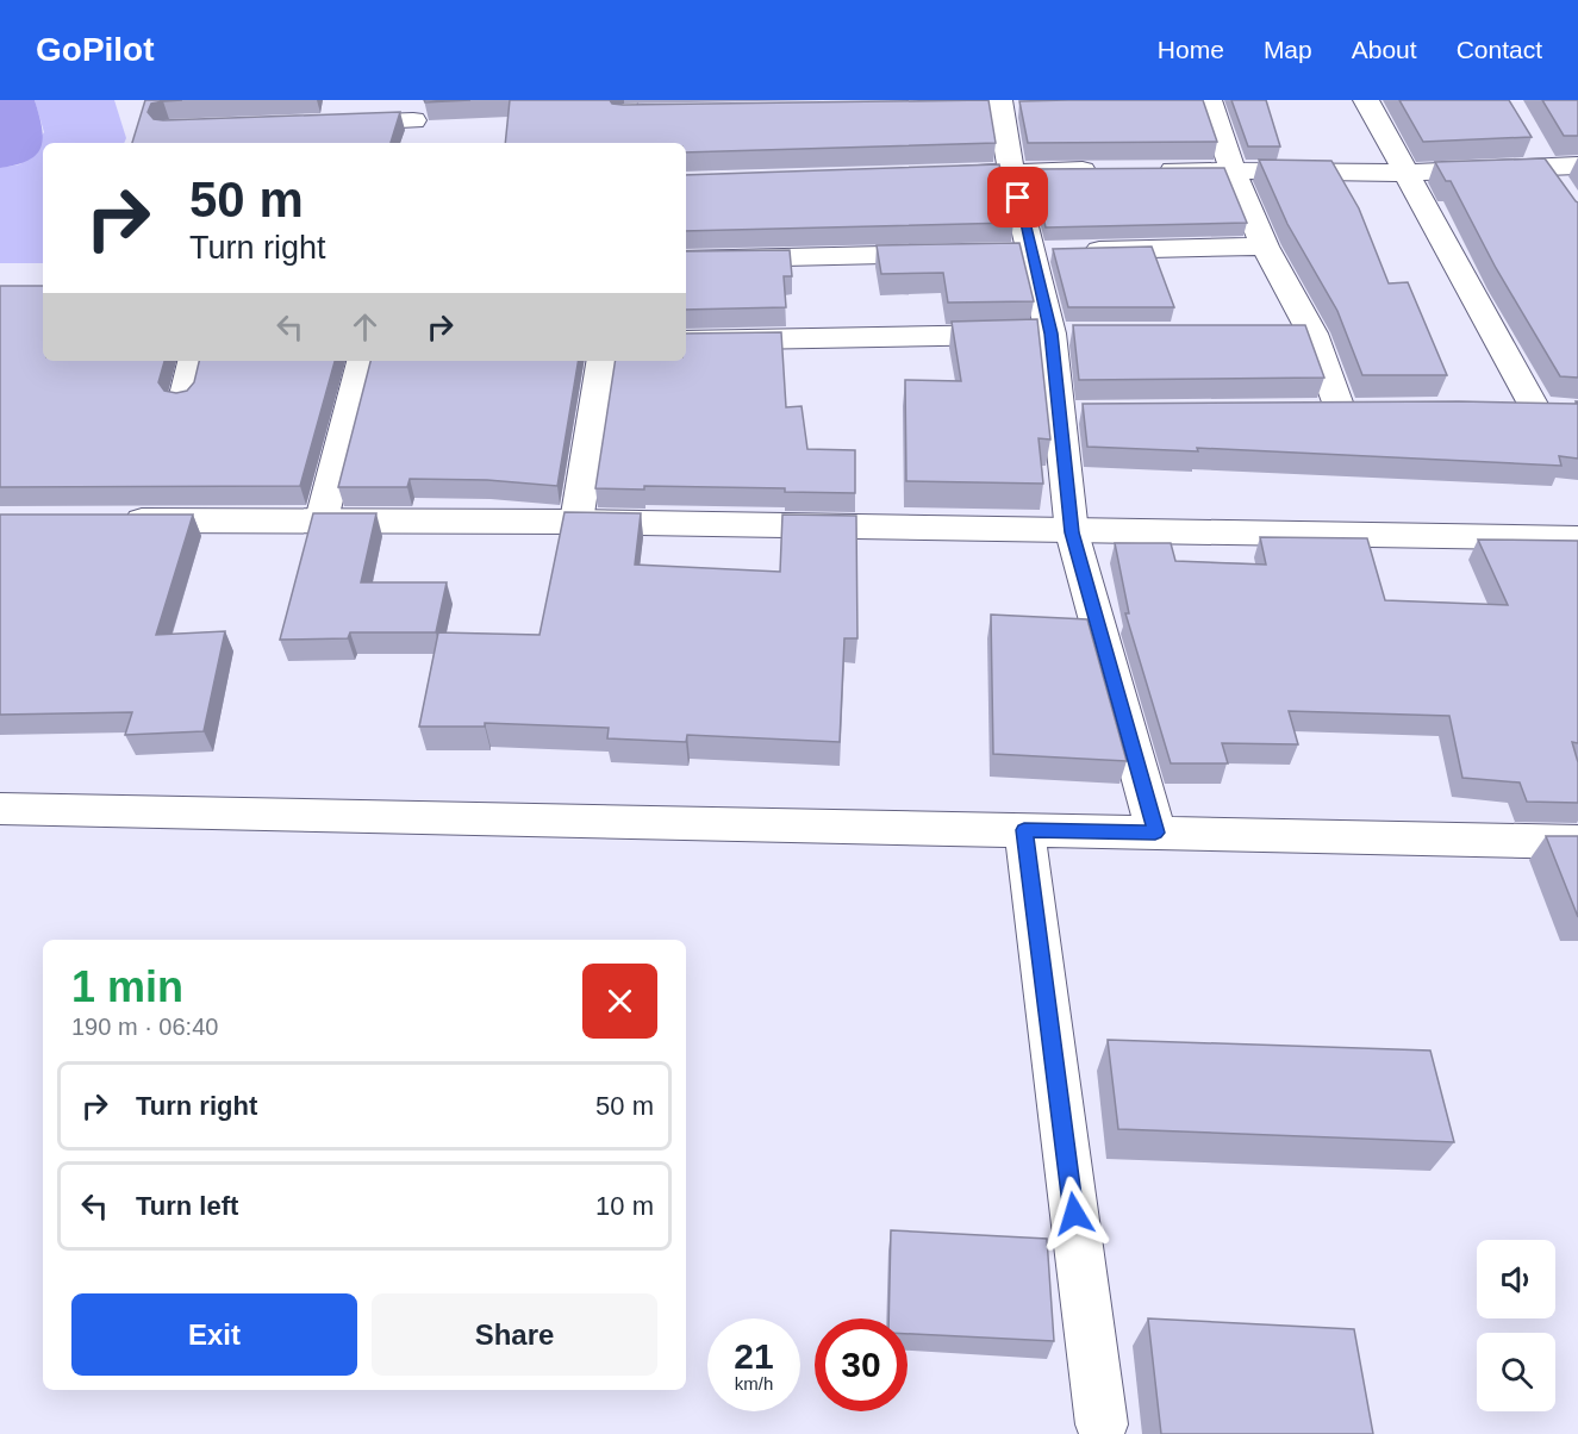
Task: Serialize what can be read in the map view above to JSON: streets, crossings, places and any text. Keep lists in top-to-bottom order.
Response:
{
  "page": {
    "header": "GoPilot",
    "nav": [
      "Home",
      "Map",
      "About",
      "Contact"
    ],
    "turn": ["50 m", "Turn right"],
    "heading": ["1 min", "190 m · 06:40"],
    "list": [
      {
        "name": "Turn right",
        "value": "50 m"
      },
      {
        "name": "Turn left",
        "value": "10 m"
      }
    ],
    "buttons": ["Exit", "Share"],
    "speed": "21 km/h",
    "limit": "30"
  }
}
